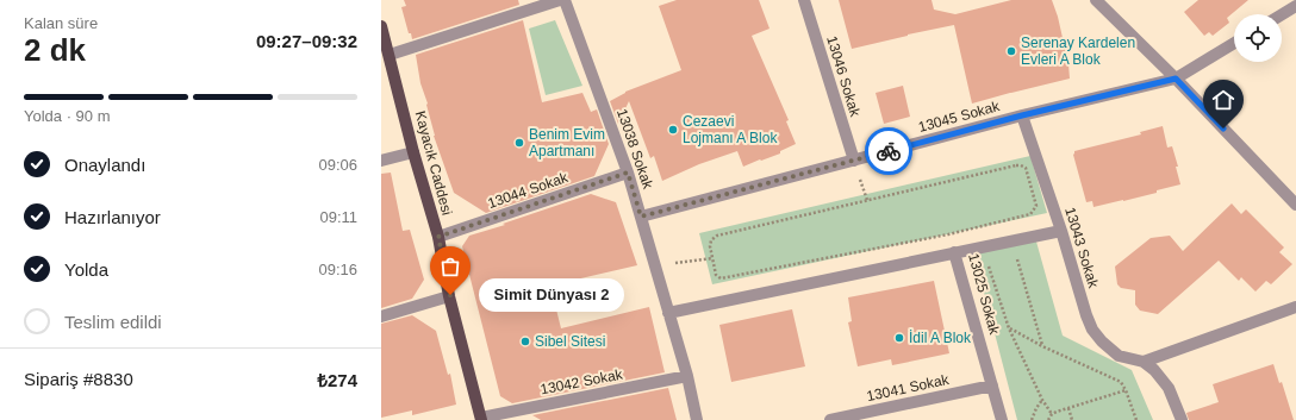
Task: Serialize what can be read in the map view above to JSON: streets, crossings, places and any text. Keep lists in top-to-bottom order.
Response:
{
  "streets": {
    "main road": ["Kayacık Caddesi"],
    "street": [
      "13046 Sokak",
      "13045 Sokak",
      "13038 Sokak",
      "13044 Sokak",
      "13043 Sokak",
      "13025 Sokak",
      "13042 Sokak",
      "13041 Sokak"
    ]
  },
  "crossings": [
    ["13046 Sokak", "13045 Sokak"],
    ["13045 Sokak", "13038 Sokak"],
    ["13045 Sokak", "13043 Sokak"],
    ["13038 Sokak", "13044 Sokak"],
    ["13038 Sokak", "13042 Sokak"],
    ["Kayacık Caddesi", "13044 Sokak"],
    ["Kayacık Caddesi", "13042 Sokak"],
    ["13043 Sokak", "13025 Sokak"],
    ["13025 Sokak", "13041 Sokak"]
  ],
  "places": [
    "Serenay Kardelen Evleri A Blok",
    "Cezaevi Lojmanı A Blok",
    "Benim Evim Apartmanı",
    "Simit Dünyası 2",
    "İdil A Blok",
    "Sibel Sitesi"
  ],
  "page": {
    "heading": ["2 dk", "Kalan süre", "09:27–09:32"],
    "panel": ["Sipariş #8830", "₺274"],
    "bar": "Yolda · 90 m",
    "list": [
      ["Onaylandı", "09:06"],
      ["Hazırlanıyor", "09:11"],
      ["Yolda", "09:16"],
      "Teslim edildi"
    ],
    "bubble": "Simit Dünyası 2"
  }
}
